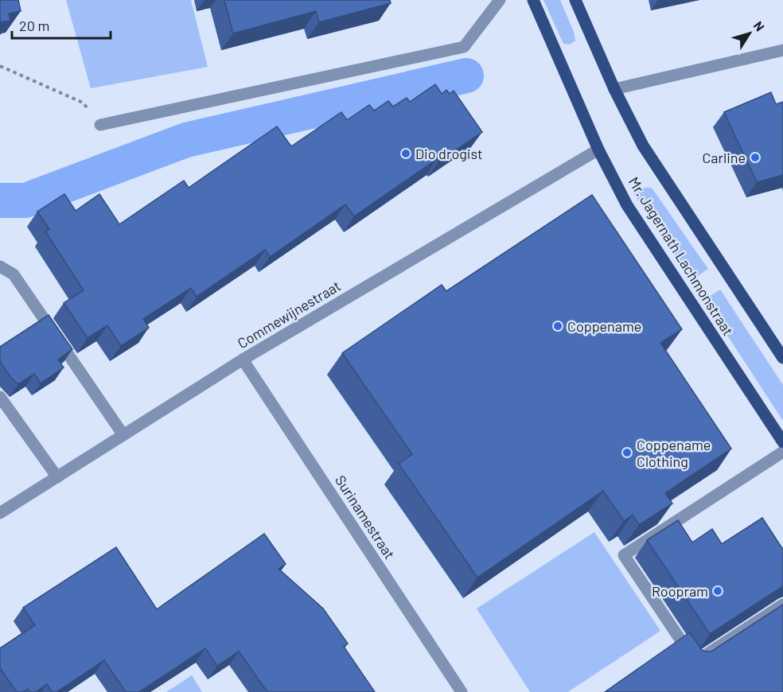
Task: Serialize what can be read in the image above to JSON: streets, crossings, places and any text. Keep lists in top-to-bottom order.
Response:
{
  "streets": {
    "main road": ["Mr. Jagernath Lachmonstraat"],
    "street": ["Commewijnestraat", "Surinamestraat"]
  },
  "crossings": [
    ["Mr. Jagernath Lachmonstraat", "Commewijnestraat"],
    ["Commewijnestraat", "Surinamestraat"]
  ],
  "places": [
    "Dio drogist",
    "Carline",
    "Coppename",
    "Coppename Clothing",
    "Roopram"
  ],
  "scale_bar": "20 m",
  "north": "top right"
}
